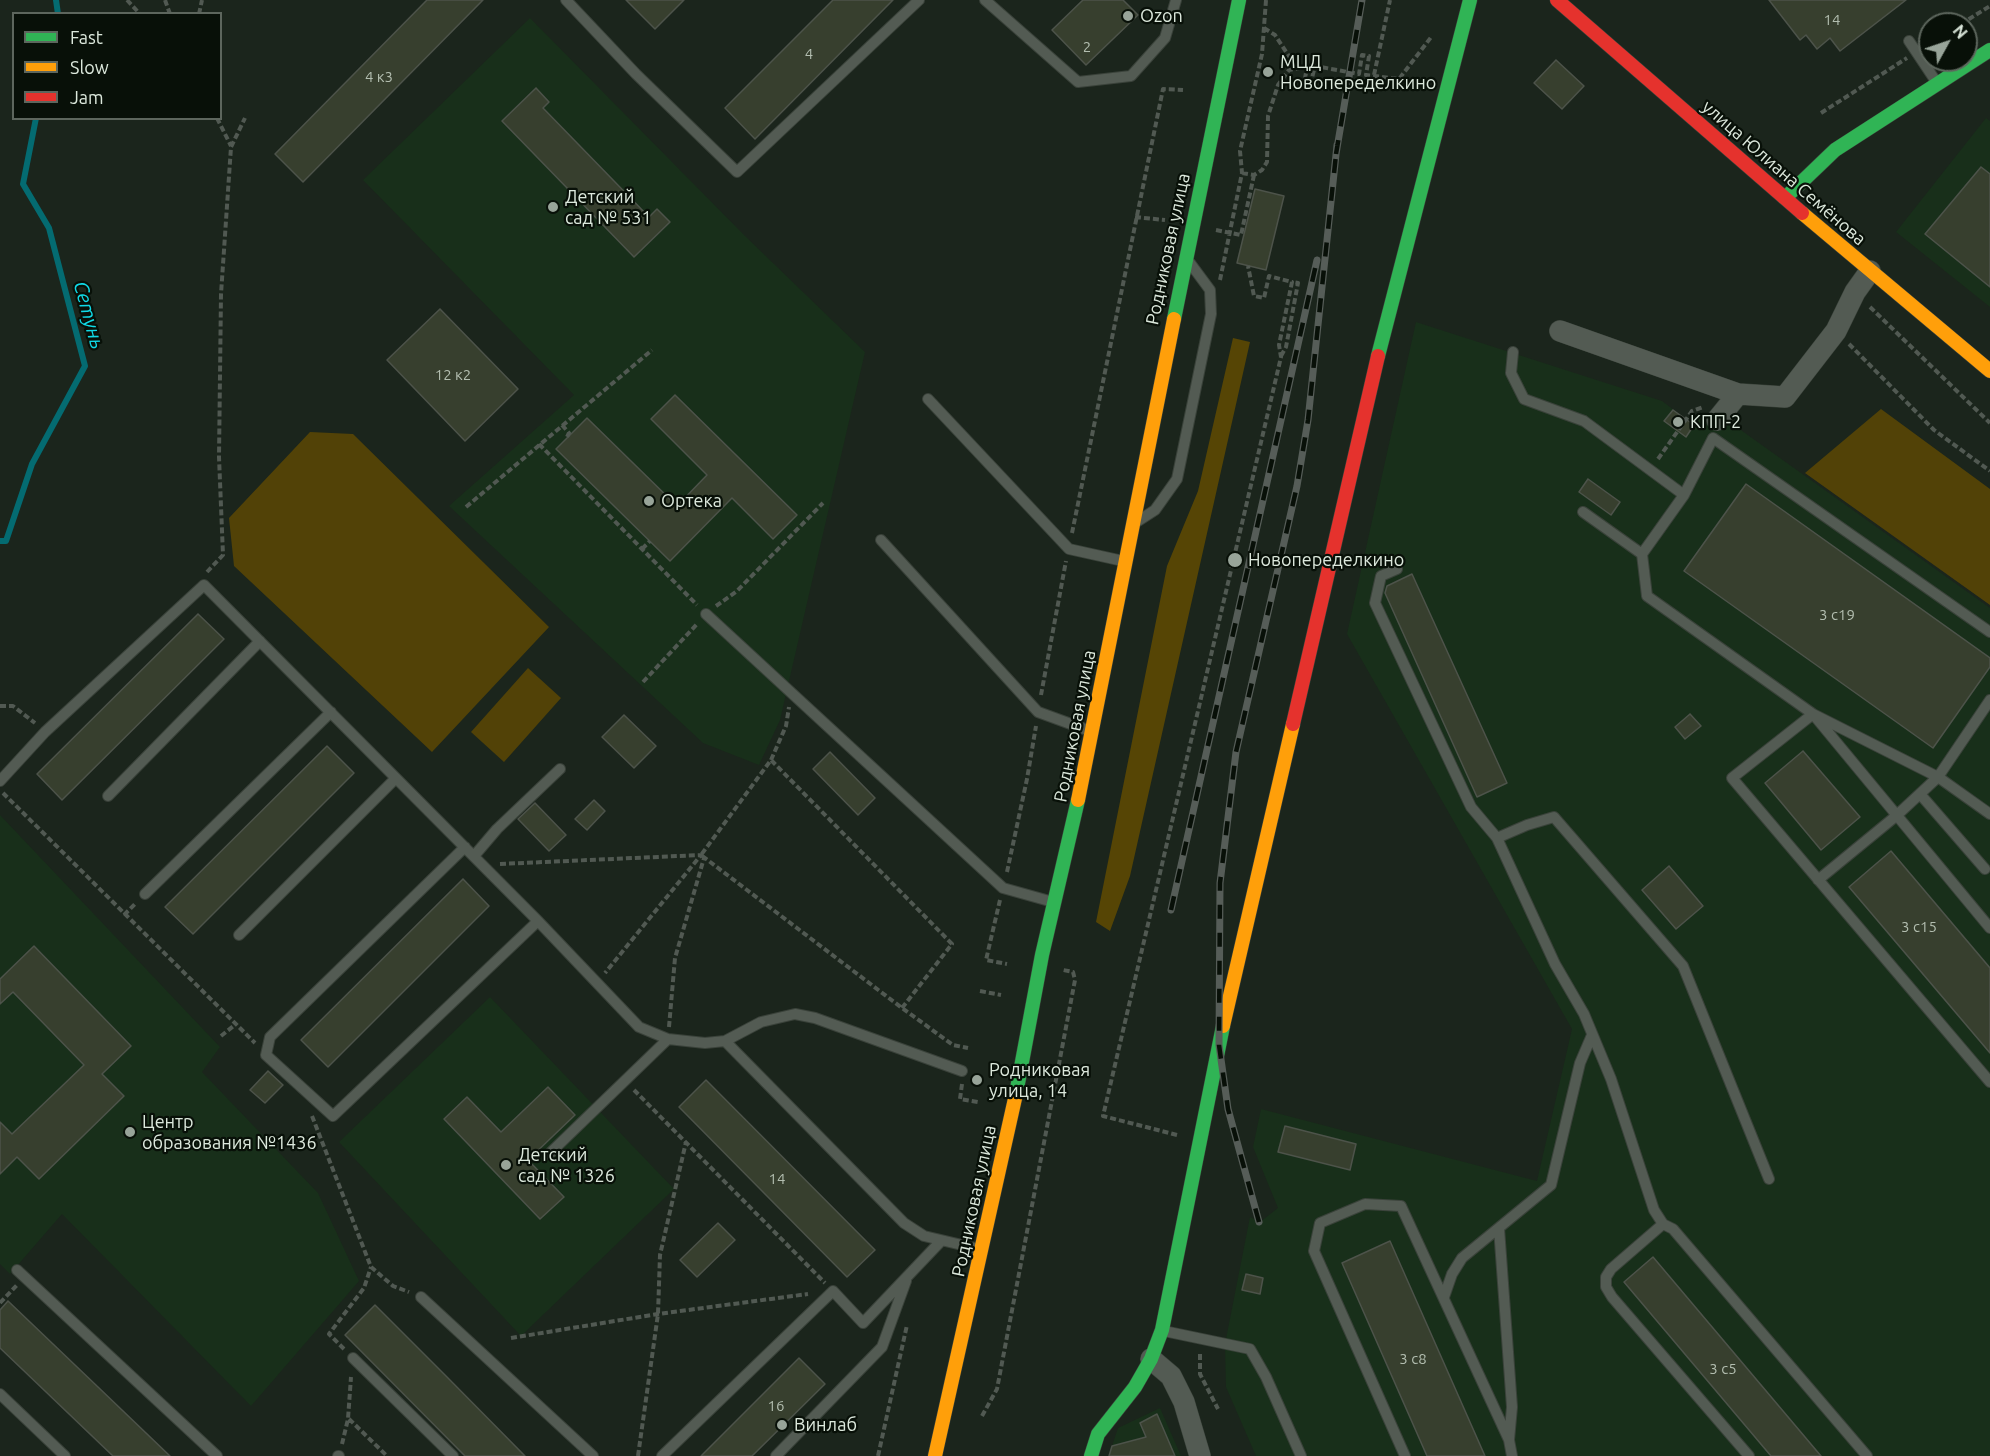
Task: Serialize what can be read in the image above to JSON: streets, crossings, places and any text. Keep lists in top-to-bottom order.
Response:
{
  "streets": {
    "main road": ["улица Юлиана Семёнова", "Родниковая улица"]
  },
  "water": ["Сетунь"],
  "places": [
    "Ozon",
    "МЦД Новопеределкино",
    "Детский сад № 531",
    "КПП-2",
    "Ортека",
    "Новопеределкино",
    "Родниковая улица, 14",
    "Центр образования №1436",
    "Детский сад № 1326",
    "Винлаб"
  ],
  "house_numbers": [
    "14",
    "2",
    "4",
    "4 к3",
    "12 к2",
    "3 c19",
    "3 c15",
    "14",
    "3 c8",
    "3 c5",
    "16"
  ],
  "legend": ["Fast", "Slow", "Jam"],
  "north": "top right"
}
